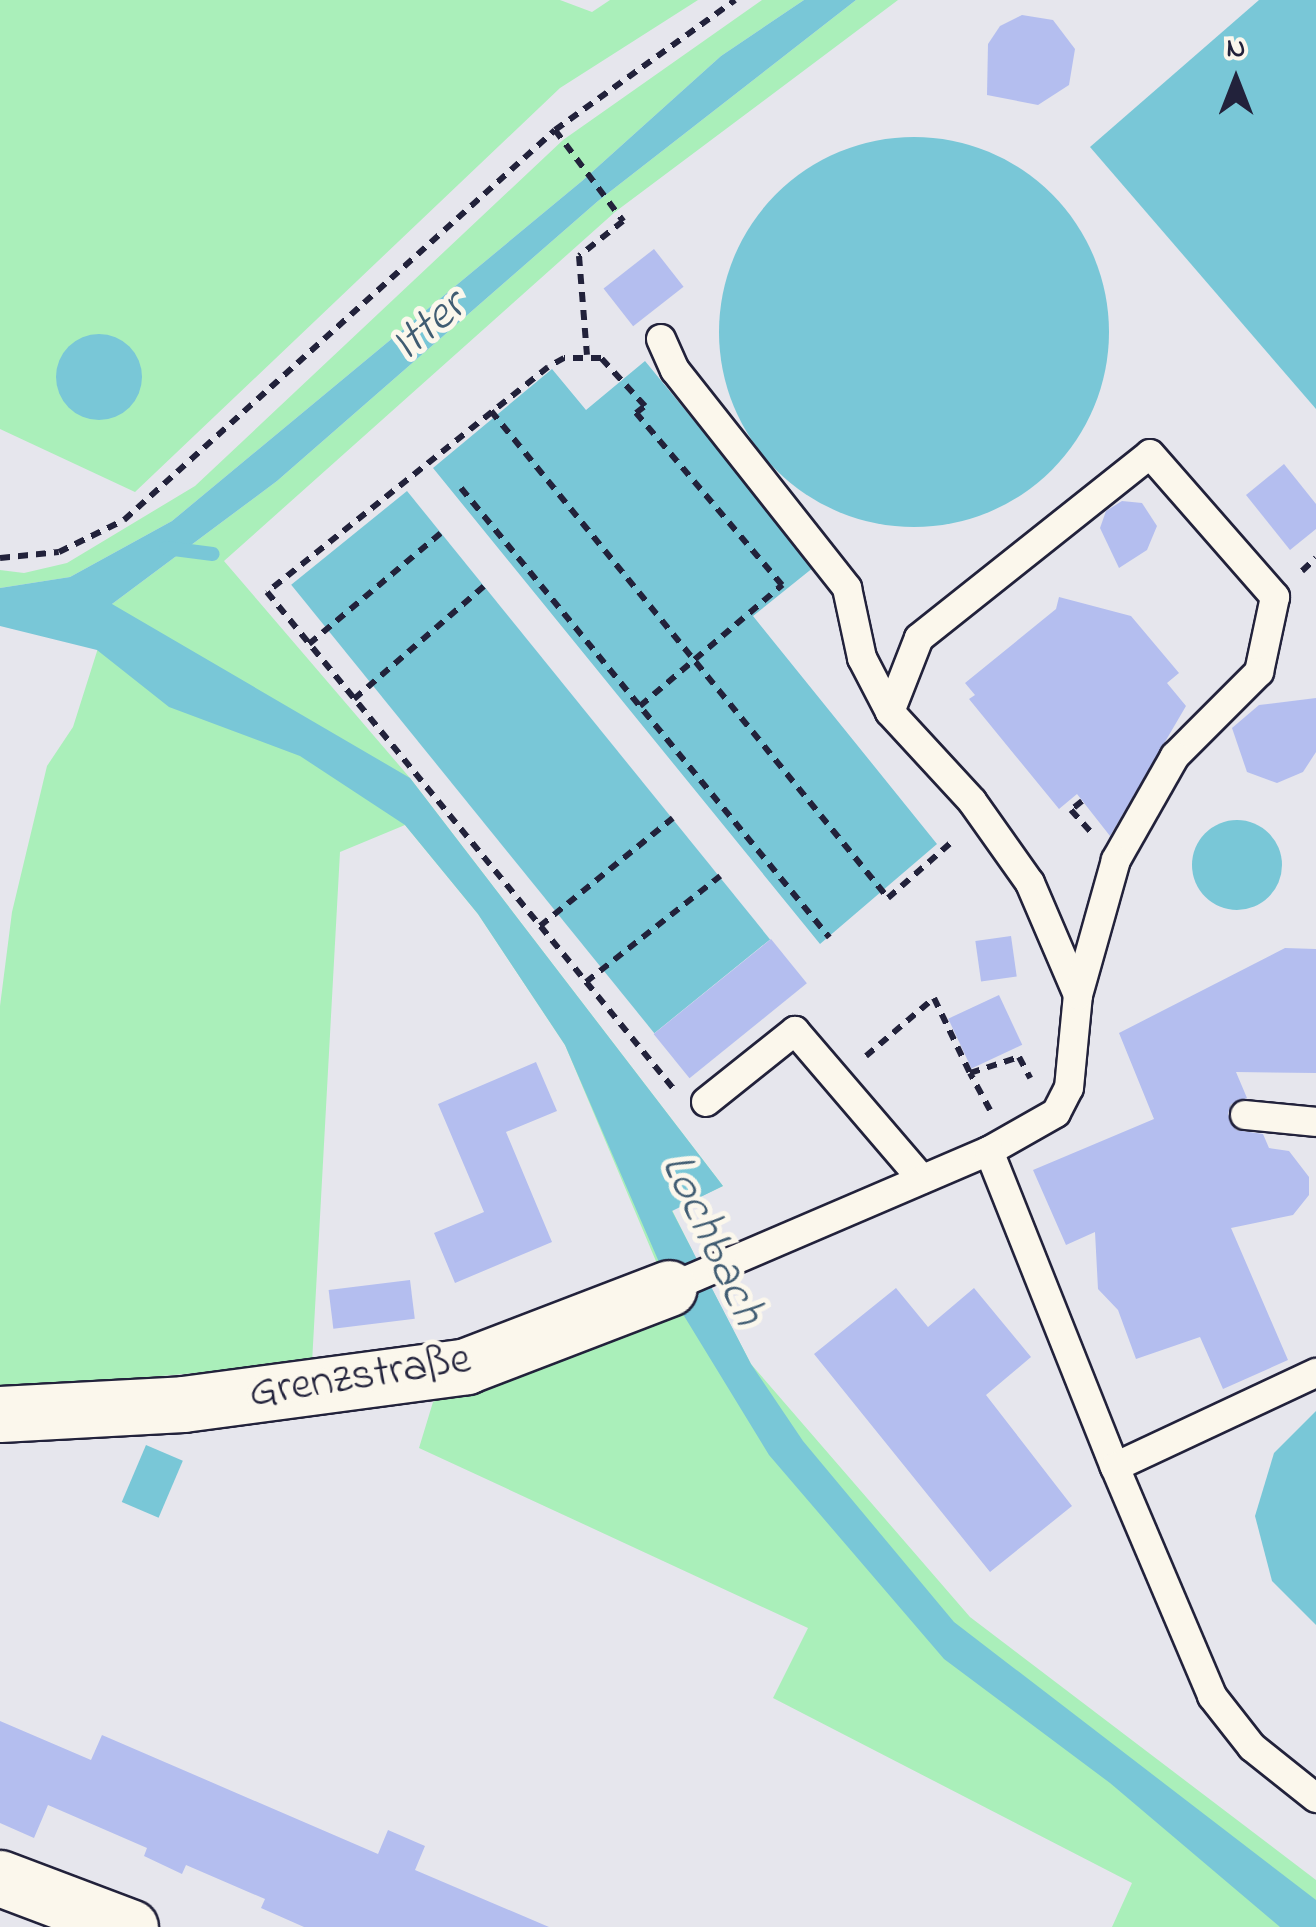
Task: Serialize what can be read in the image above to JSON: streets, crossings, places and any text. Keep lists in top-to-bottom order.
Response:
{
  "streets": {
    "street": ["Grenzstraße"]
  },
  "water": ["Itter", "Lochbach"],
  "north": "top"
}
